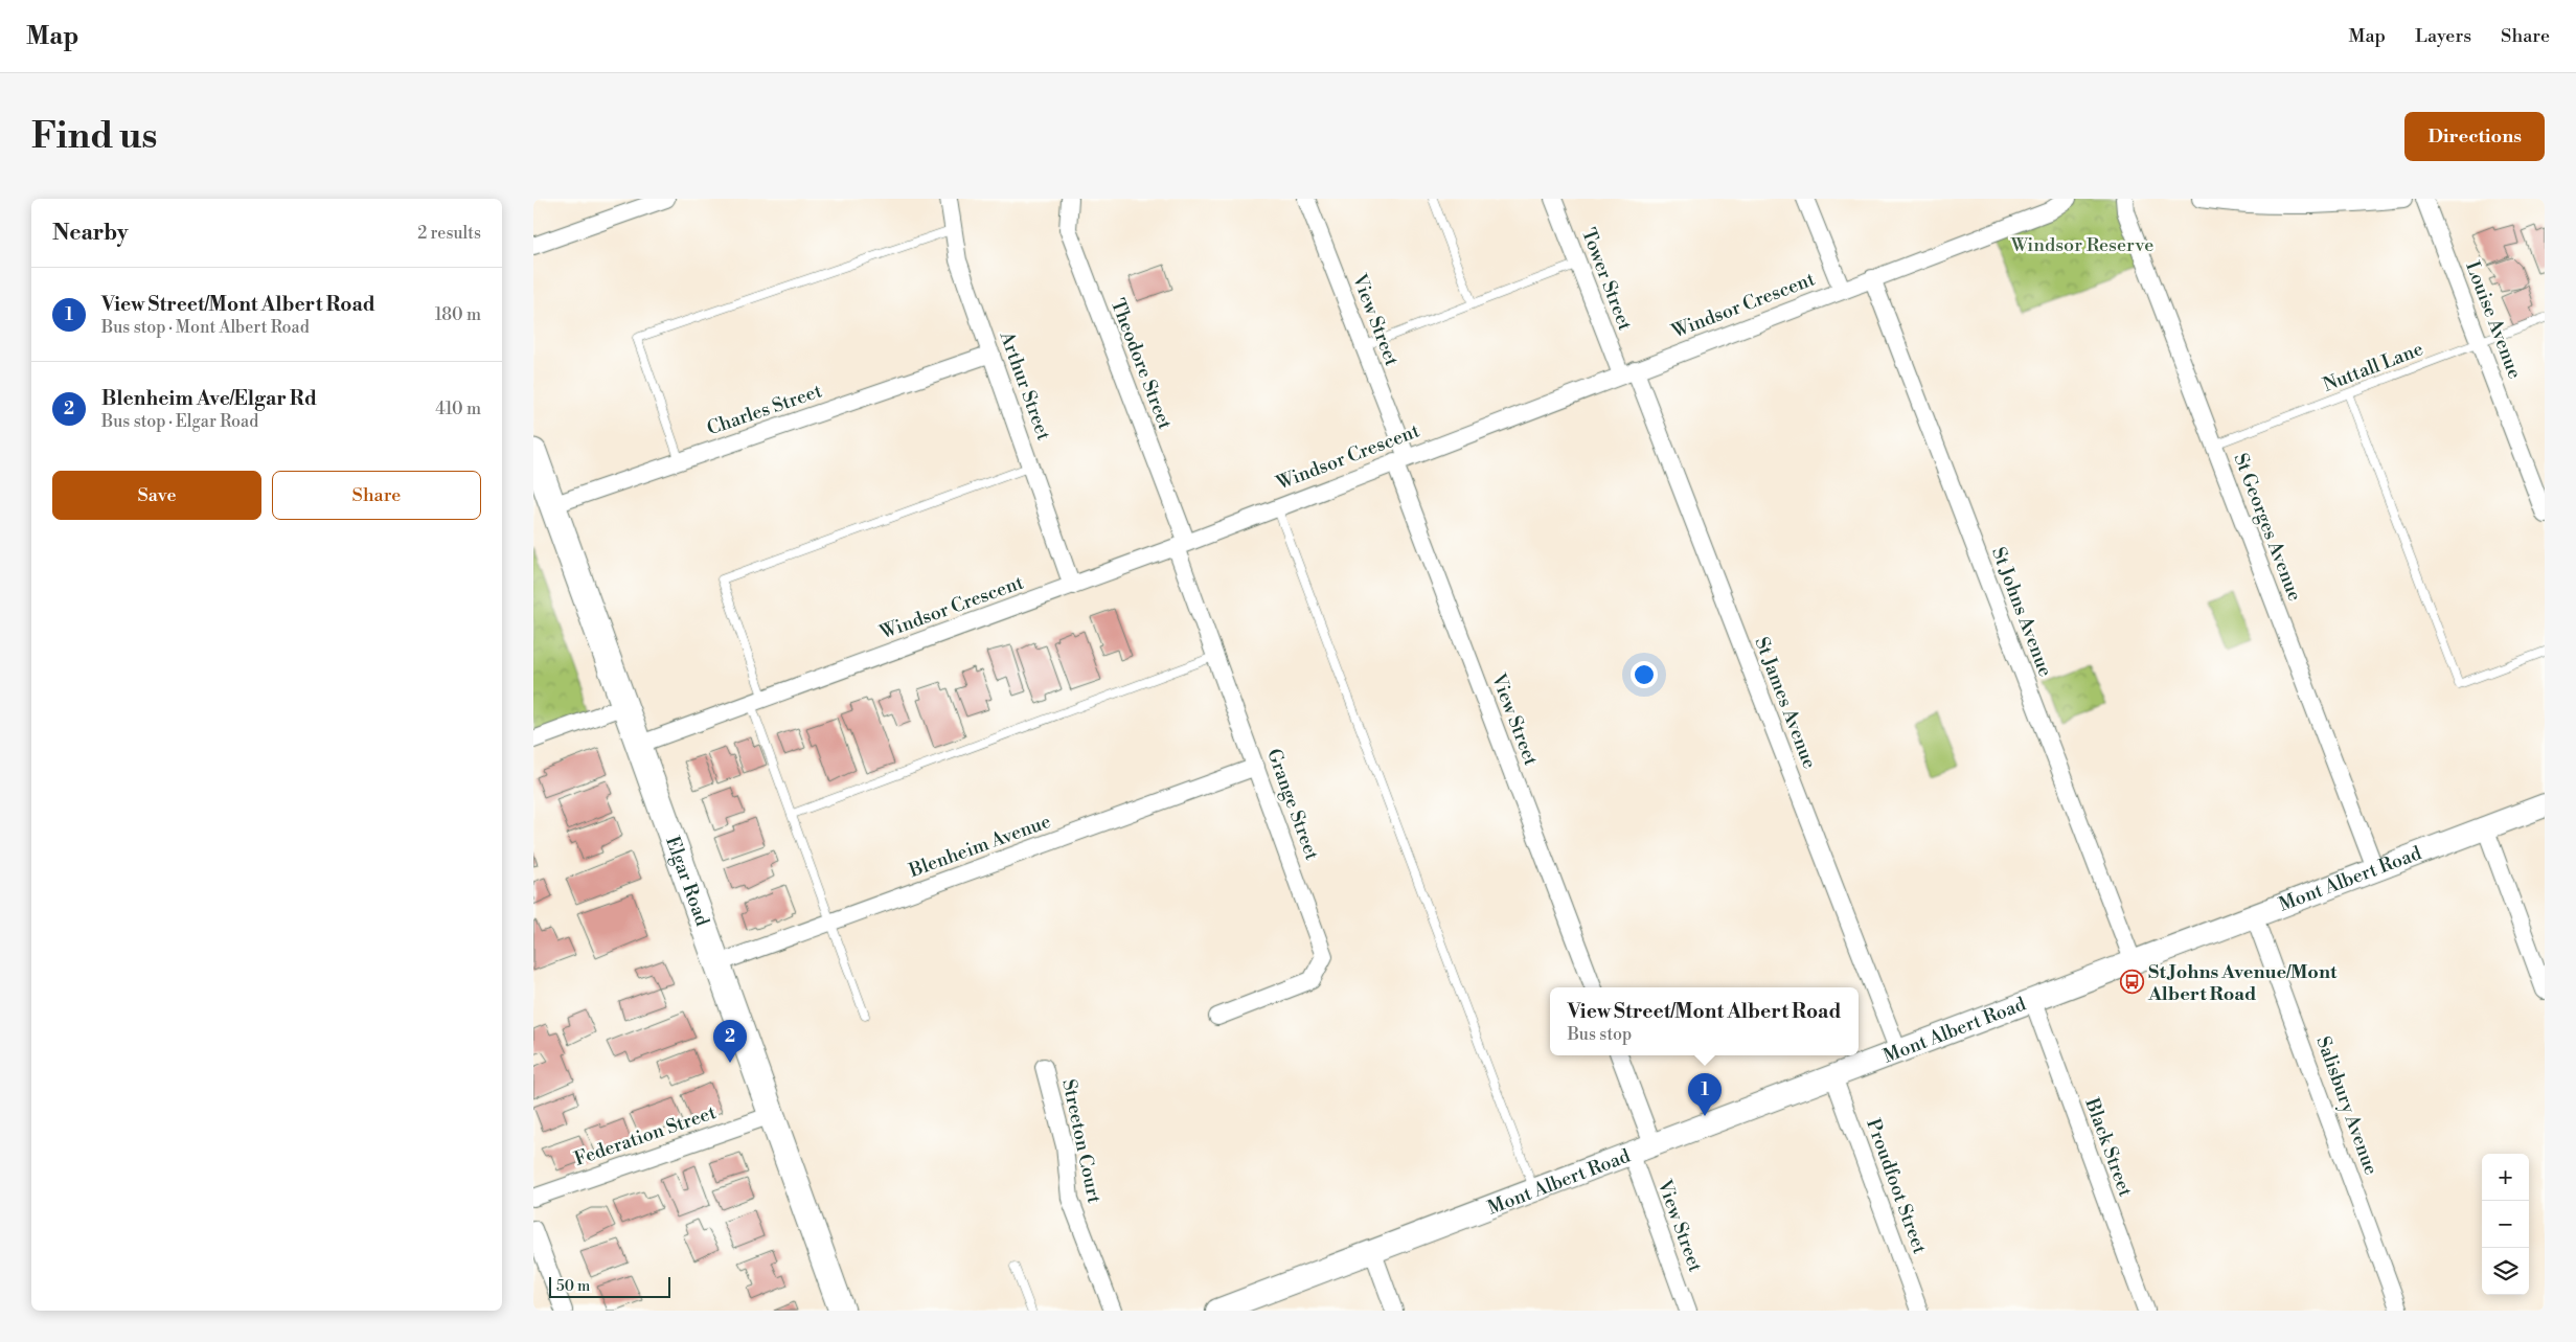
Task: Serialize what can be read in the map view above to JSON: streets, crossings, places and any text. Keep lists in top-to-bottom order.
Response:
{
  "streets": {
    "main road": ["Mont Albert Road", "Elgar Road"],
    "street": [
      "Tower Street",
      "Windsor Crescent",
      "View Street",
      "Louise Avenue",
      "Theodore Street",
      "Arthur Street",
      "Charles Street",
      "St Georges Avenue",
      "St Johns Avenue",
      "St James Avenue",
      "Grange Street",
      "Blenheim Avenue",
      "Salisbury Avenue",
      "Federation Street",
      "Streeton Court",
      "Black Street",
      "Proudfoot Street"
    ],
    "lane": ["Nuttall Lane"]
  },
  "crossings": [
    ["Tower Street", "Windsor Crescent"],
    ["Tower Street", "St James Avenue"],
    ["Windsor Crescent", "View Street"],
    ["Windsor Crescent", "Theodore Street"],
    ["Windsor Crescent", "Arthur Street"],
    ["Windsor Crescent", "St Johns Avenue"],
    ["Windsor Crescent", "St James Avenue"],
    ["Windsor Crescent", "Grange Street"],
    ["Windsor Crescent", "Elgar Road"],
    ["View Street", "Mont Albert Road"],
    ["Louise Avenue", "Nuttall Lane"],
    ["Theodore Street", "Grange Street"],
    ["Nuttall Lane", "St Georges Avenue"],
    ["Arthur Street", "Charles Street"],
    ["Charles Street", "Elgar Road"],
    ["St Georges Avenue", "Mont Albert Road"],
    ["St Johns Avenue", "Mont Albert Road"],
    ["St James Avenue", "Mont Albert Road"],
    ["Grange Street", "Blenheim Avenue"],
    ["Blenheim Avenue", "Elgar Road"],
    ["Mont Albert Road", "Salisbury Avenue"],
    ["Mont Albert Road", "Black Street"],
    ["Mont Albert Road", "Proudfoot Street"],
    ["Elgar Road", "Federation Street"]
  ],
  "parks": ["Windsor Reserve"],
  "places": {
    "bus stop": ["St Johns Avenue/Mont Albert Road"]
  },
  "scale_bar": "50 m",
  "page": {
    "header": "Map",
    "nav": ["Map", "Layers", "Share"],
    "buttons": [
      "Directions",
      ["Save", "Share"]
    ],
    "title": "Find us",
    "heading": ["Nearby", "2 results"],
    "list": [
      {
        "mark": "1",
        "name": "View Street/Mont Albert Road",
        "note": "Bus stop · Mont Albert Road",
        "value": "180 m"
      },
      {
        "mark": "2",
        "name": "Blenheim Ave/Elgar Rd",
        "note": "Bus stop · Elgar Road",
        "value": "410 m"
      }
    ],
    "popup": ["View Street/Mont Albert Road", "Bus stop"],
    "pins": ["2", "1"],
    "map_buttons": ["+", "−"],
    "scale": "50 m"
  }
}
